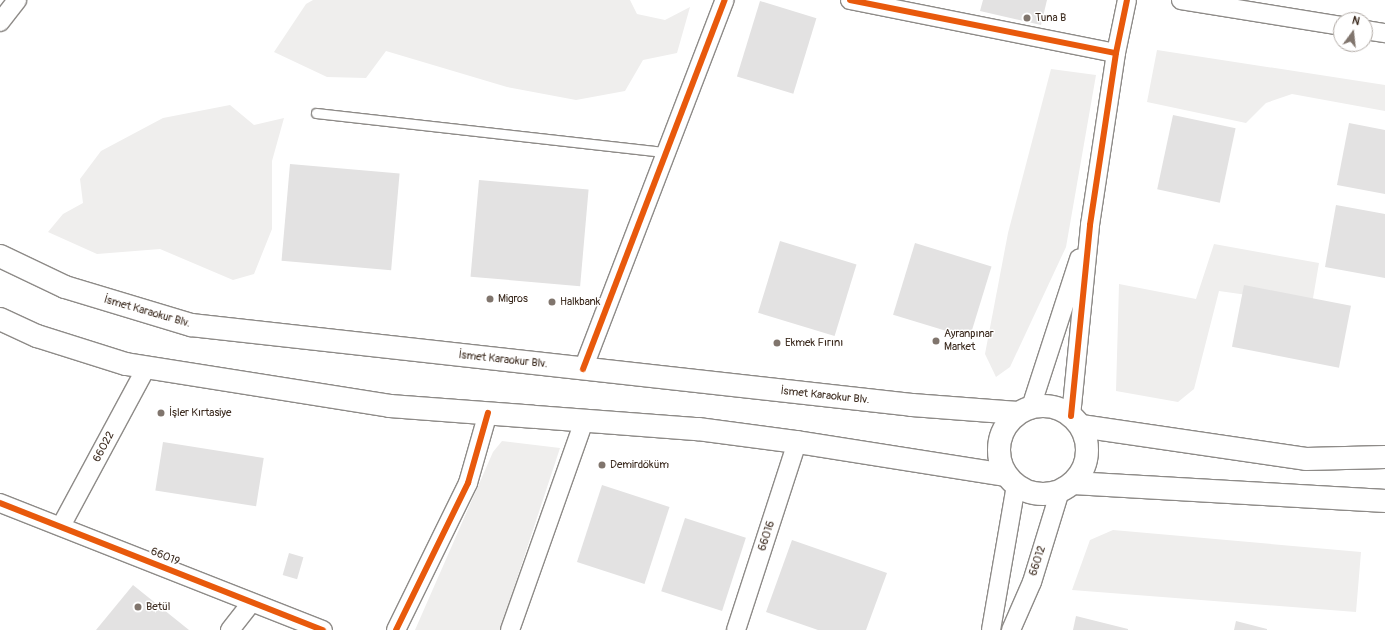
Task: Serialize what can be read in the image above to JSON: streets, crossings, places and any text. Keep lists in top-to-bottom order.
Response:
{
  "streets": {
    "main road": ["İsmet Karaokur Blv."],
    "street": [
      "66022",
      "66016",
      "66019",
      "66012"
    ]
  },
  "crossings": [
    ["İsmet Karaokur Blv.", "66012"],
    ["66022", "66019"]
  ],
  "places": [
    "Tuna B",
    "Migros",
    "Halkbank",
    "Ayranpınar Market",
    "Ekmek Fırını",
    "İşler Kırtasiye",
    "Demirdöküm",
    "Betül"
  ],
  "north": "top"
}
